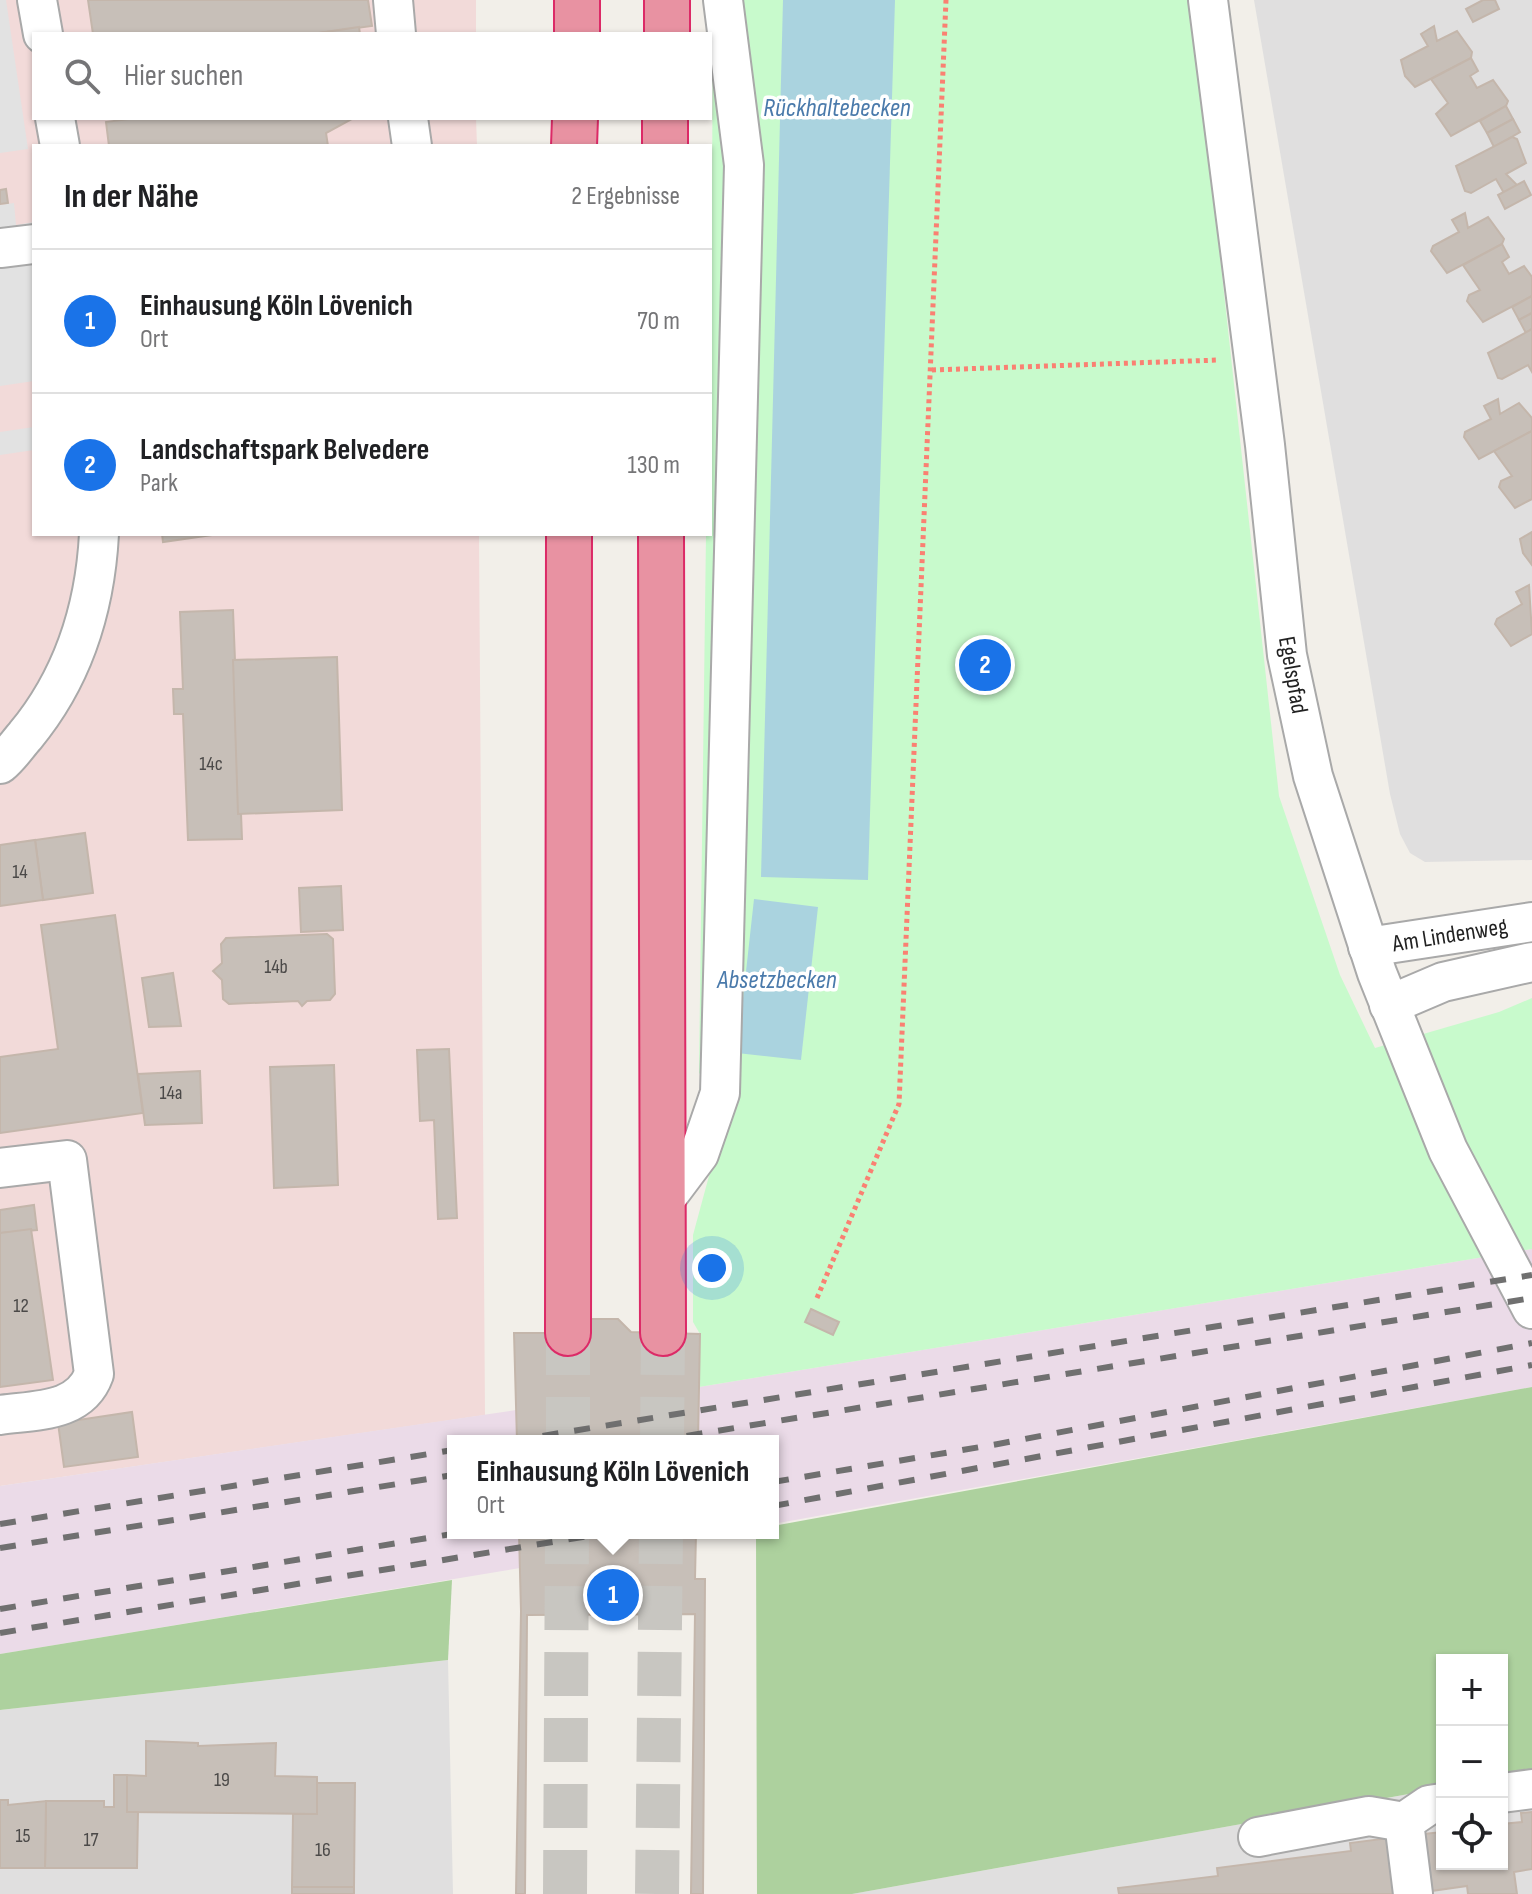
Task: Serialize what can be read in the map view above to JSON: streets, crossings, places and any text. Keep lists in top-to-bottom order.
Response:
{
  "streets": {
    "street": ["Egelspfad", "Am Lindenweg"]
  },
  "crossings": [
    ["Egelspfad", "Am Lindenweg"]
  ],
  "water": ["Rückhaltebecken", "Absetzbecken"],
  "house_numbers": [
    "14c",
    "14",
    "14b",
    "14a",
    "12",
    "19",
    "15",
    "17",
    "16"
  ],
  "page": {
    "search": "Hier suchen",
    "heading": ["In der Nähe", "2 Ergebnisse"],
    "list": [
      {
        "mark": "1",
        "name": "Einhausung Köln Lövenich",
        "note": "Ort",
        "value": "70 m"
      },
      {
        "mark": "2",
        "name": "Landschaftspark Belvedere",
        "note": "Park",
        "value": "130 m"
      }
    ],
    "pins": ["2", "1"],
    "popup": ["Einhausung Köln Lövenich", "Ort"],
    "map_buttons": ["+", "−"]
  }
}
